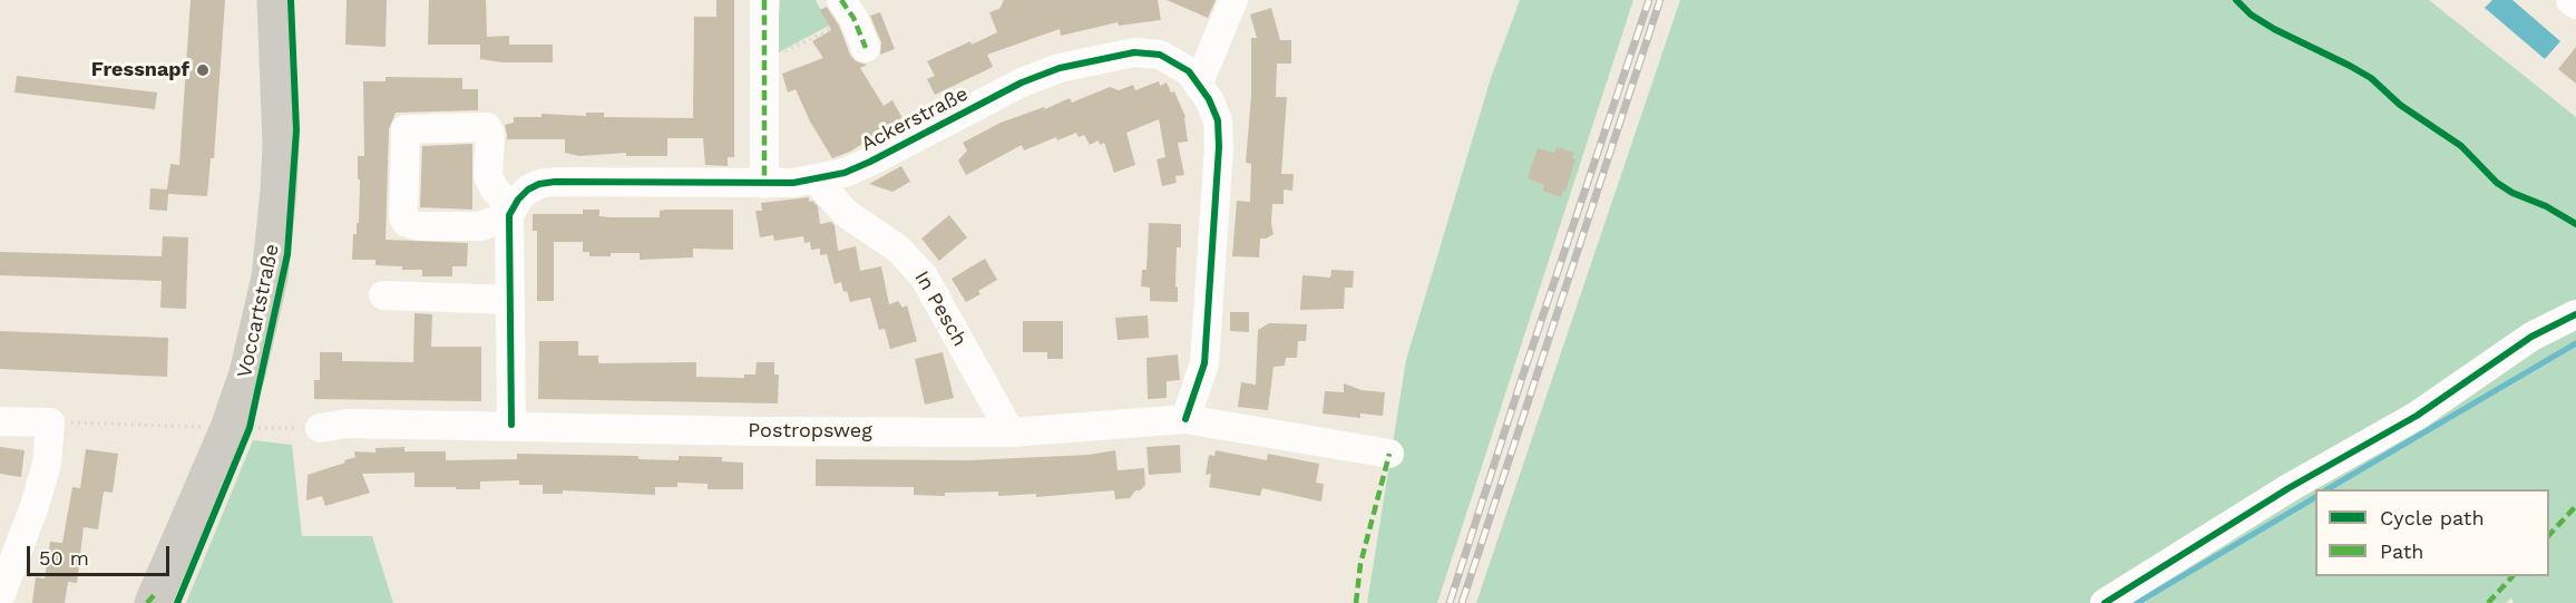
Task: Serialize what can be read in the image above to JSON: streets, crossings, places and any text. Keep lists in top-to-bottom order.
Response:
{
  "streets": {
    "main road": ["Voccartstraße"],
    "street": ["Ackerstraße", "In Pesch", "Postropsweg"]
  },
  "crossings": [
    ["Ackerstraße", "In Pesch"],
    ["Ackerstraße", "Postropsweg"],
    ["In Pesch", "Postropsweg"]
  ],
  "places": ["Fressnapf"],
  "legend": ["Cycle path", "Path"],
  "scale_bar": "50 m"
}
